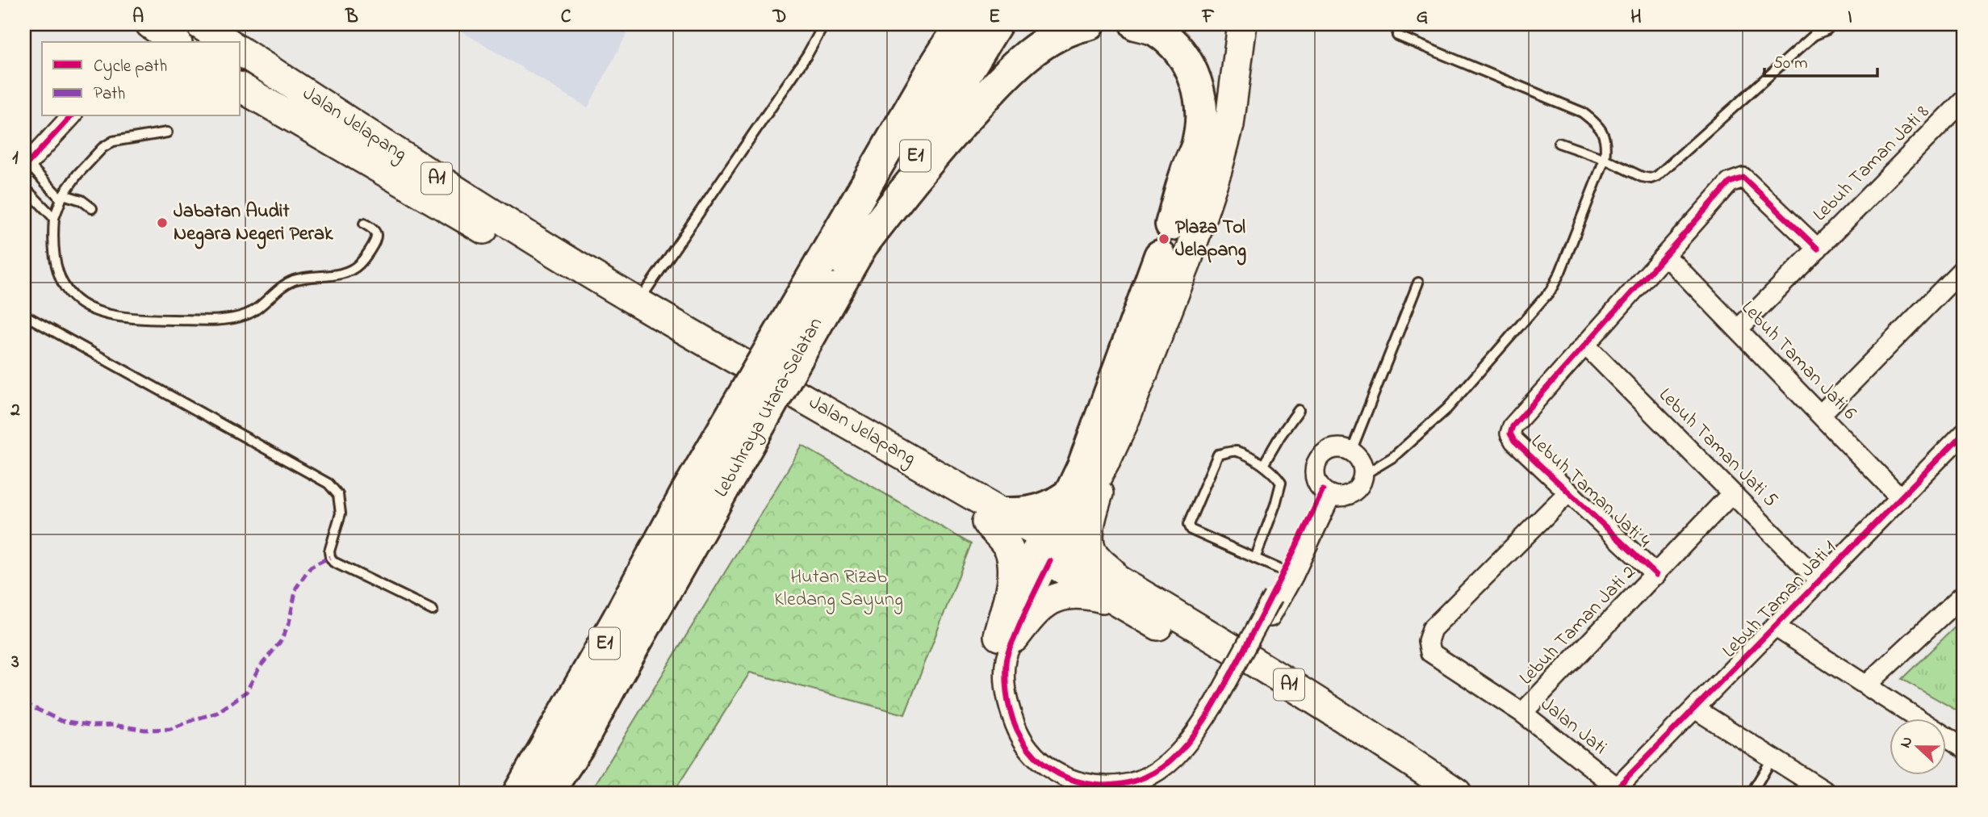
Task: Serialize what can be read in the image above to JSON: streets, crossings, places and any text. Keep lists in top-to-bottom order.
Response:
{
  "streets": {
    "highway": ["E1", "Lebuhraya Utara–Selatan"],
    "main road": ["Jalan Jelapang", "A1"],
    "street": [
      "Lebuh Taman Jati 8",
      "Lebuh Taman Jati 6",
      "Lebuh Taman Jati 5",
      "Lebuh Taman Jati 4",
      "Lebuh Taman Jati 1",
      "Lebuh Taman Jati 2",
      "Jalan Jati"
    ]
  },
  "crossings": [
    ["Lebuh Taman Jati 8", "Lebuh Taman Jati 6"],
    ["Lebuh Taman Jati 6", "Lebuh Taman Jati 1"],
    ["Lebuh Taman Jati 5", "Lebuh Taman Jati 4"],
    ["Lebuh Taman Jati 5", "Lebuh Taman Jati 1"],
    ["Lebuh Taman Jati 5", "Lebuh Taman Jati 2"],
    ["Lebuh Taman Jati 4", "Lebuh Taman Jati 2"],
    ["Lebuh Taman Jati 4", "Jalan Jati"],
    ["Lebuh Taman Jati 1", "Jalan Jati"],
    ["Lebuh Taman Jati 2", "Jalan Jati"]
  ],
  "parks": ["Hutan Rizab Kledang Sayung"],
  "places": ["Jabatan Audit Negara Negeri Perak", "Plaza Tol Jelapang"],
  "legend": ["Cycle path", "Path"],
  "scale_bar": "50 m",
  "north": "left",
  "grid": {
    "columns": [
      "A",
      "B",
      "C",
      "D",
      "E",
      "F",
      "G",
      "H",
      "I"
    ],
    "rows": ["1", "2", "3"]
  }
}
